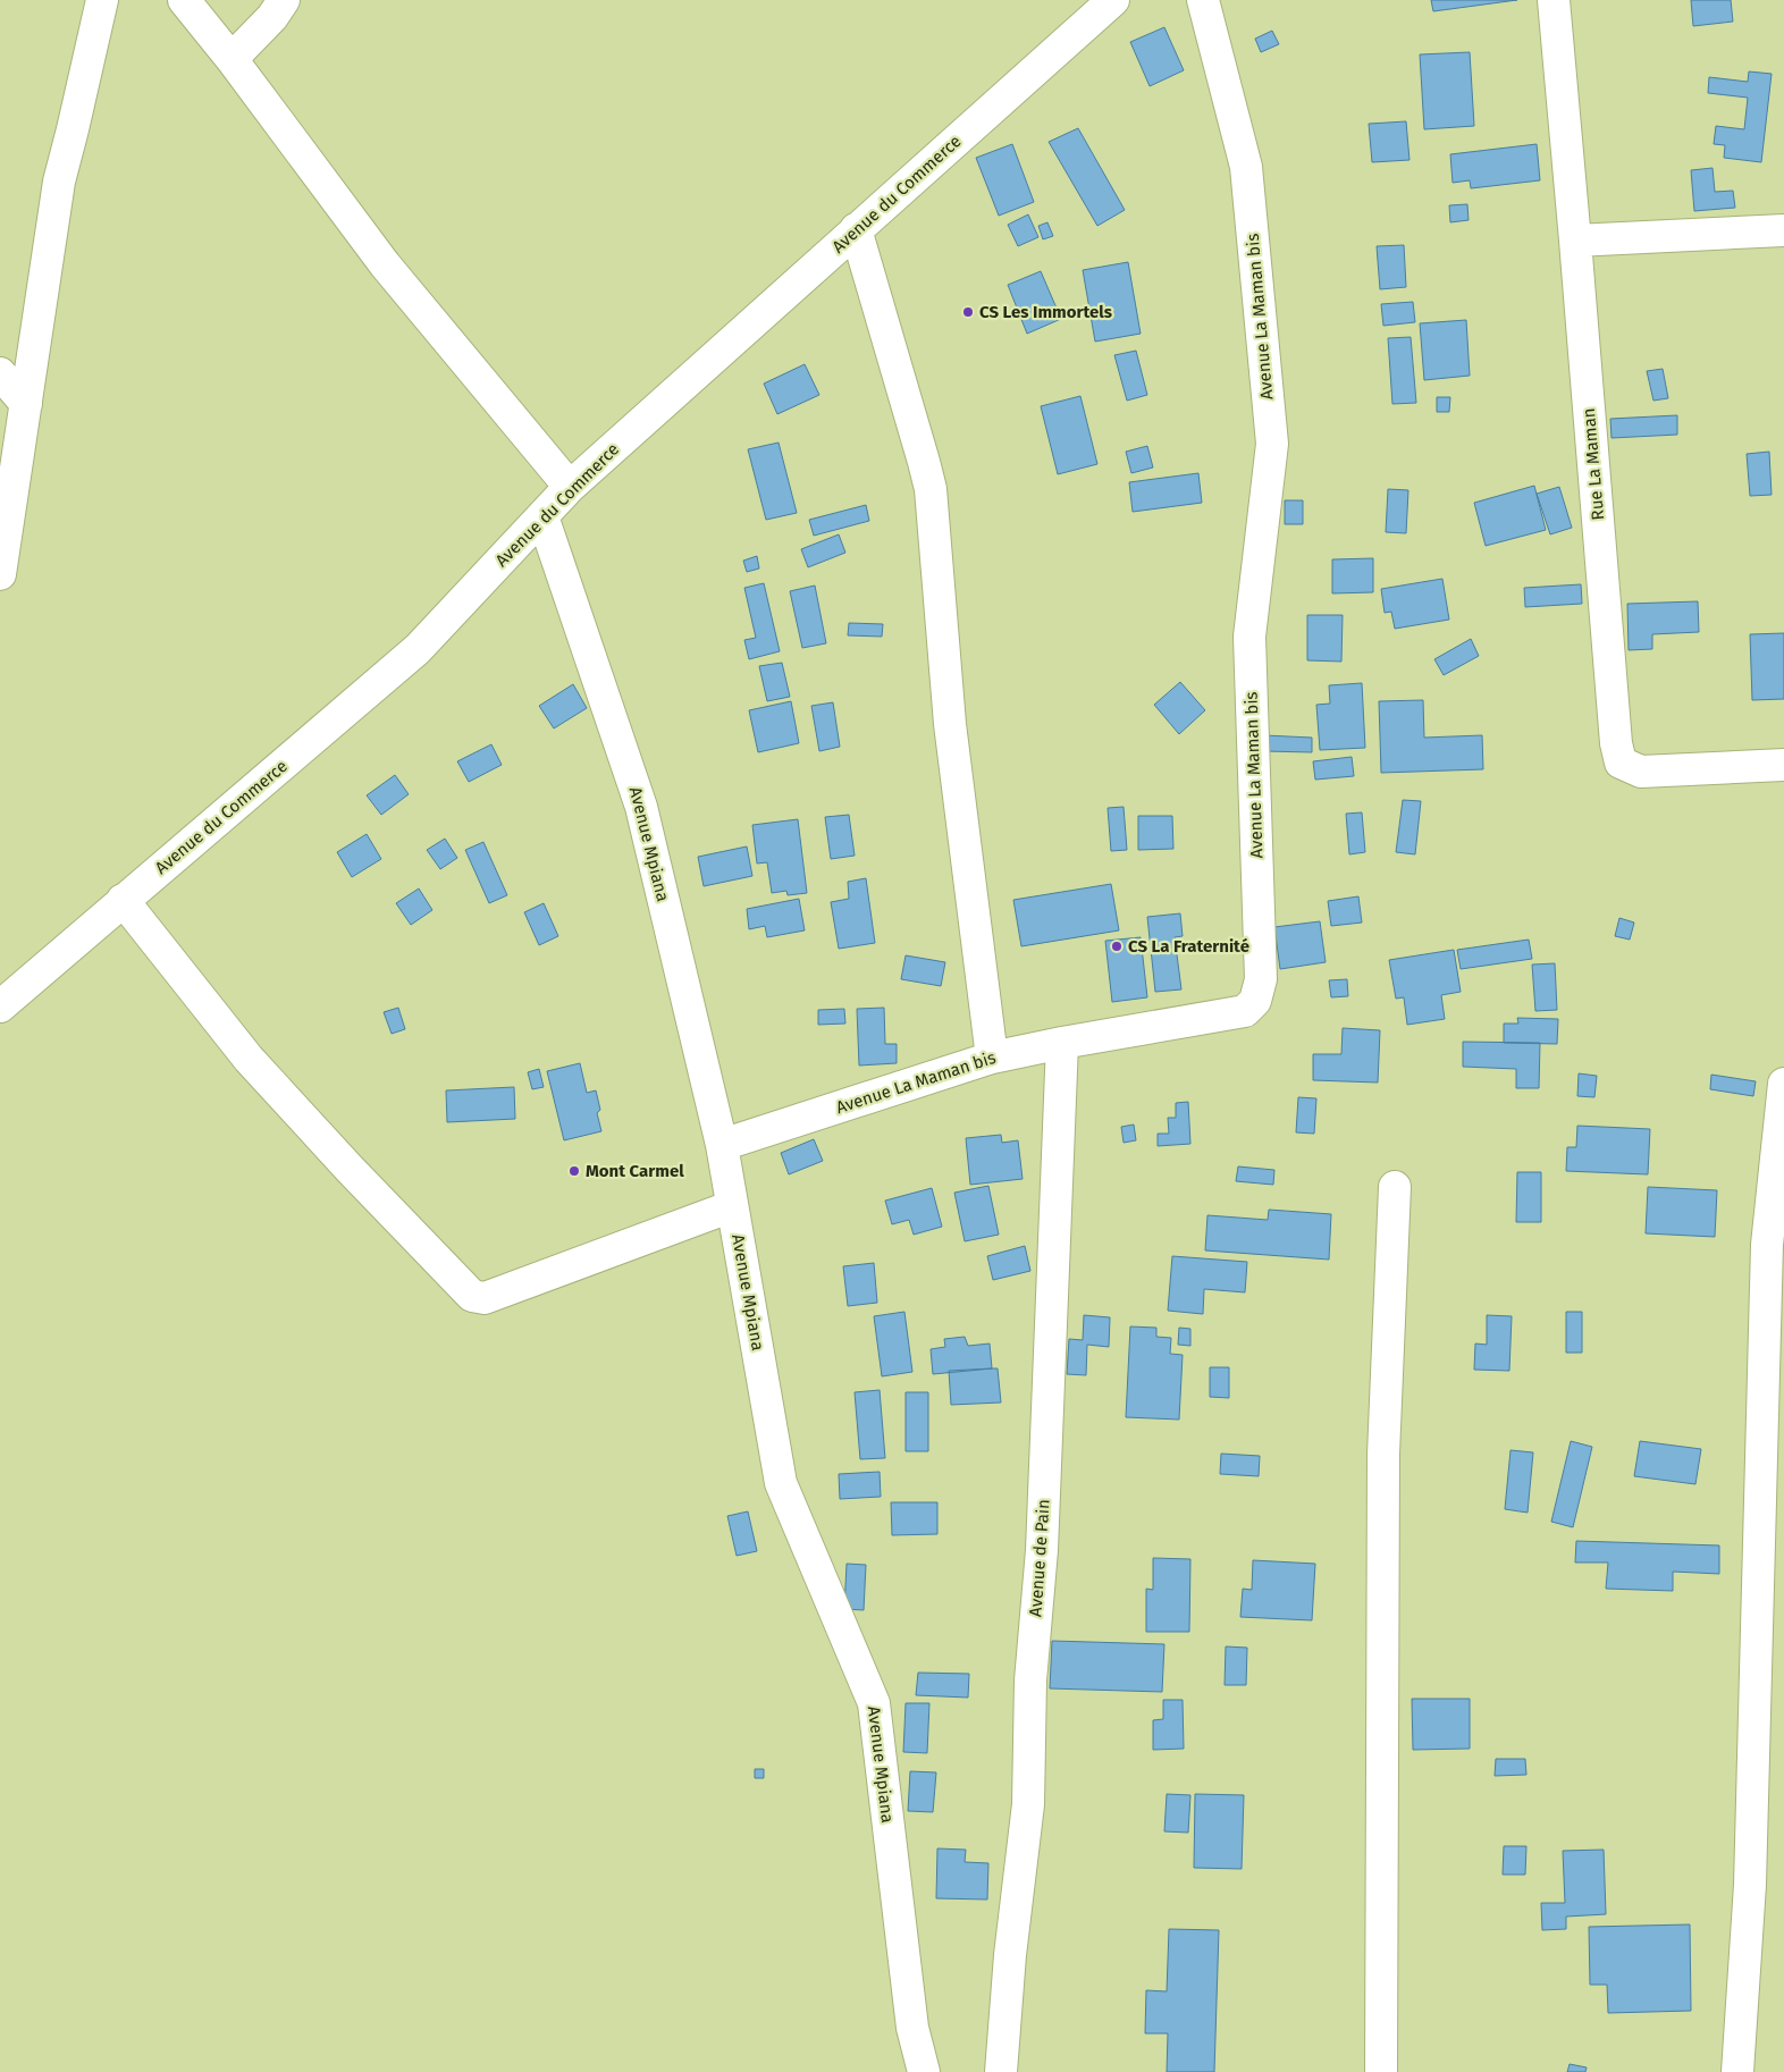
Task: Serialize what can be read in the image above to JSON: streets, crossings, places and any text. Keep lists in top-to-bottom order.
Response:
{
  "streets": {
    "street": [
      "Avenue du Commerce",
      "Avenue La Maman bis",
      "Rue La Maman",
      "Avenue Mpiana",
      "Avenue de Pain"
    ]
  },
  "crossings": [
    ["Avenue du Commerce", "Avenue Mpiana"],
    ["Avenue La Maman bis", "Avenue Mpiana"],
    ["Avenue La Maman bis", "Avenue de Pain"]
  ],
  "places": ["CS Les Immortels", "CS La Fraternité", "Mont Carmel"]
}
